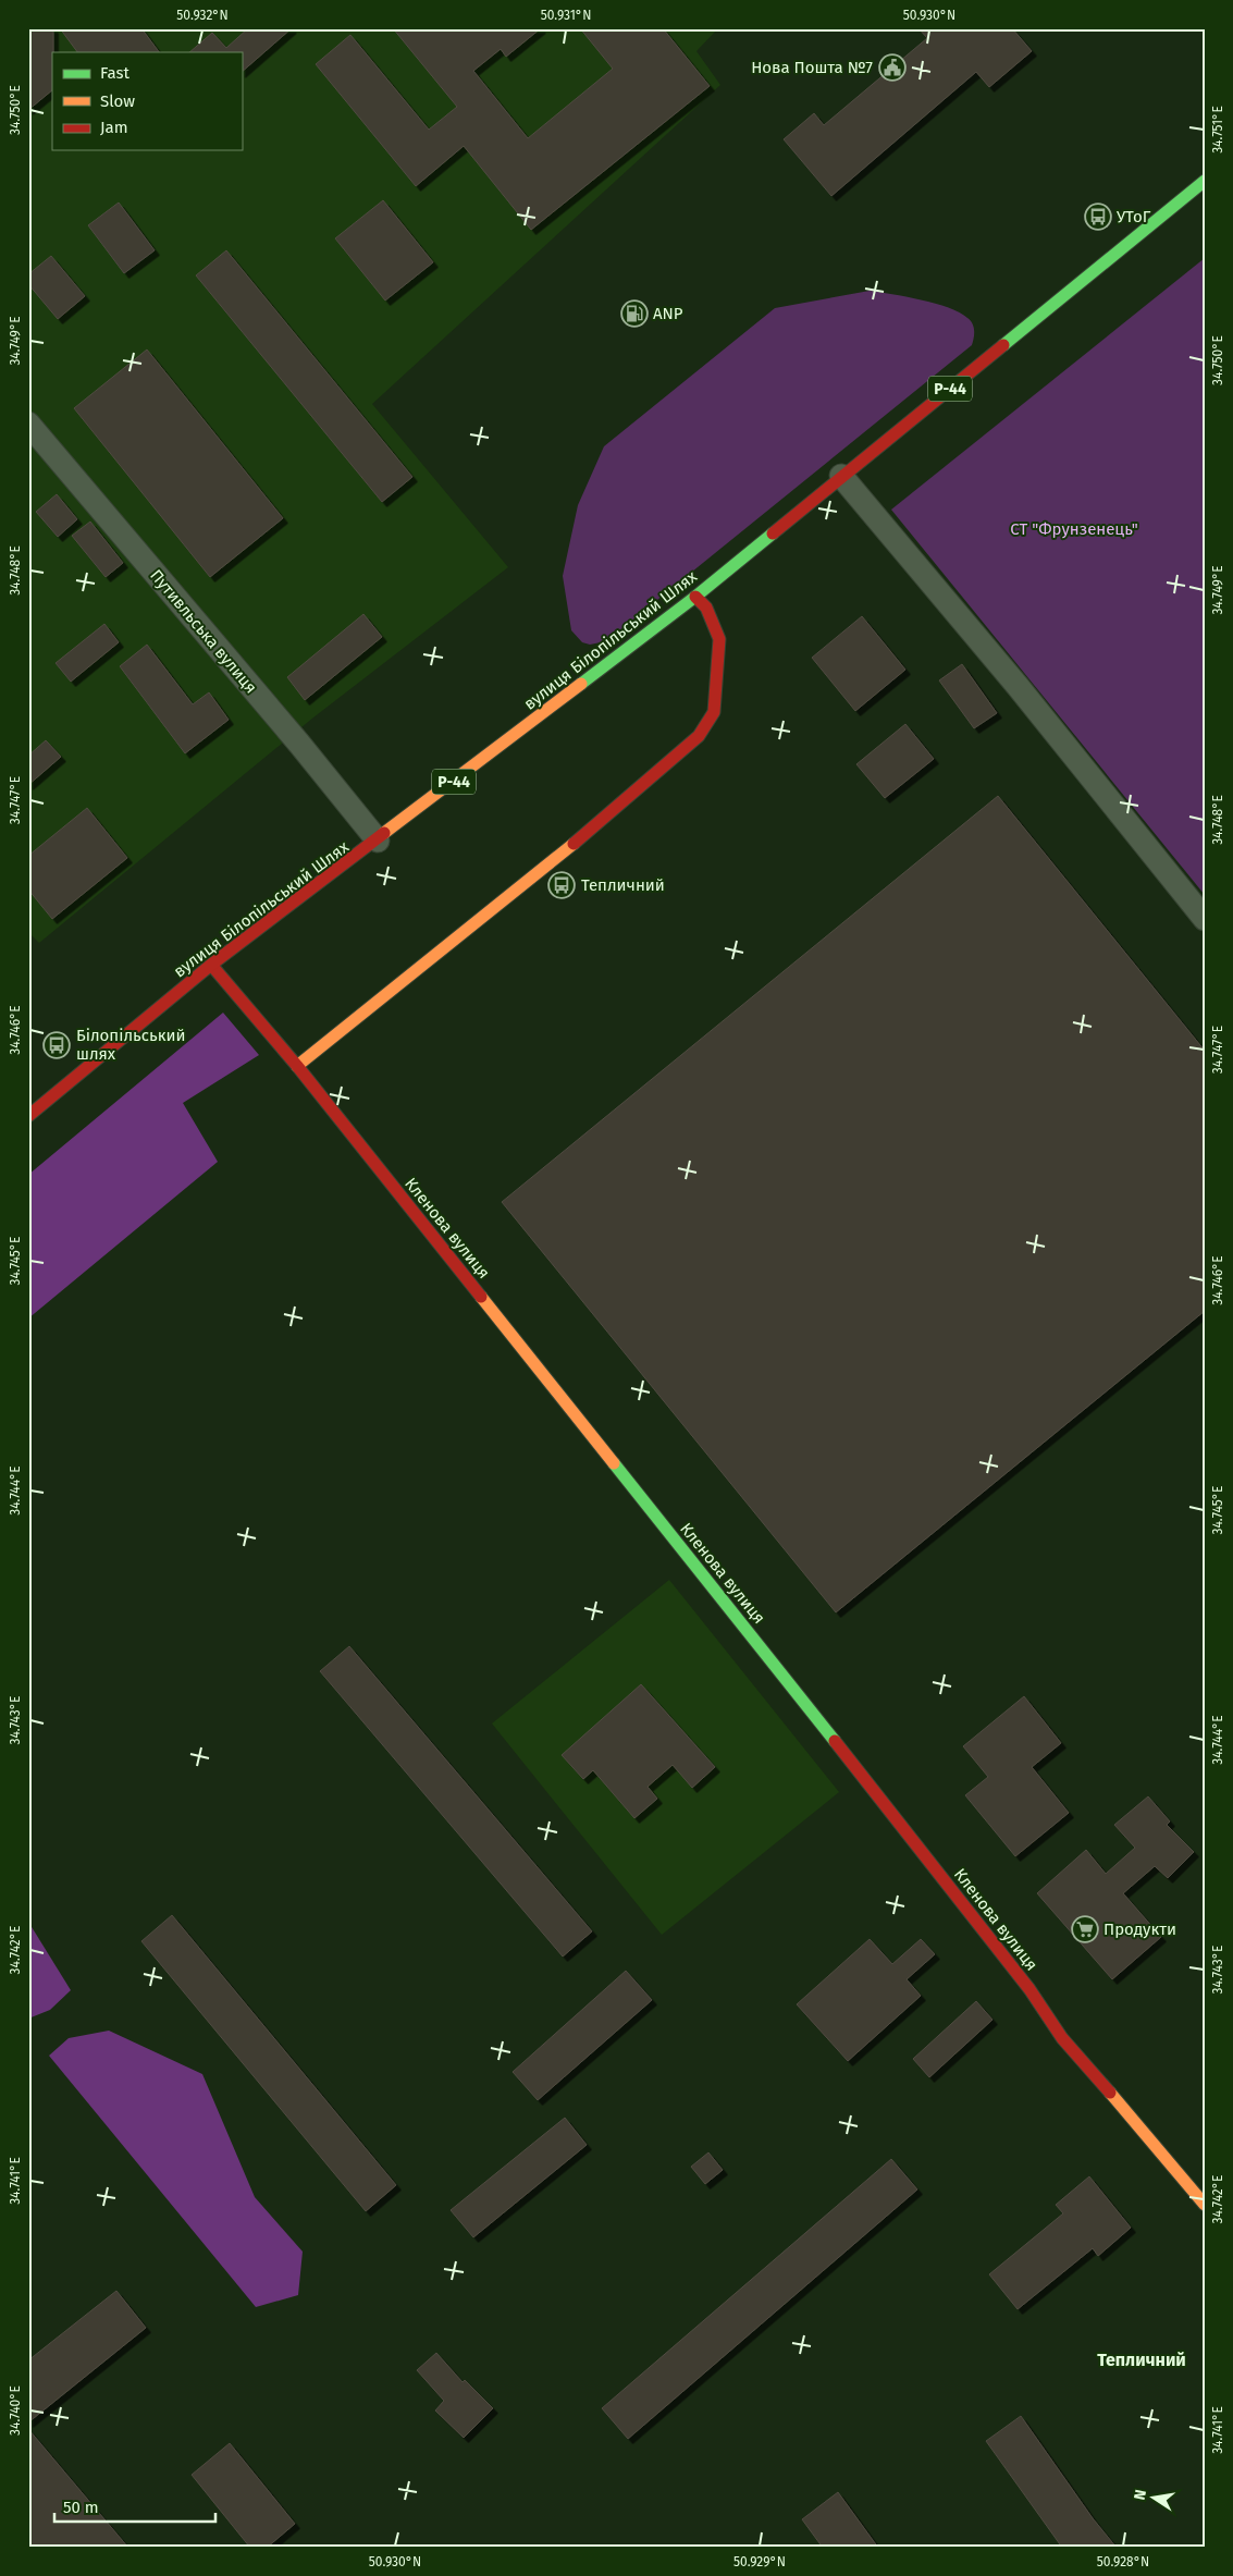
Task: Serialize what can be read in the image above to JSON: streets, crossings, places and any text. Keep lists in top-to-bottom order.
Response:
{
  "streets": {
    "street": [
      "Р-44",
      "Путивльська вулиця",
      "вулиця Білопільський Шлях",
      "Кленова вулиця"
    ]
  },
  "crossings": [
    ["Путивльська вулиця", "вулиця Білопільський Шлях"],
    ["вулиця Білопільський Шлях", "Кленова вулиця"]
  ],
  "districts": ["Тепличний"],
  "parks": ["СТ \"Фрунзенець\""],
  "places": {
    "public building": ["Нова Пошта №7"],
    "bus stop": ["УТоГ", "Тепличний", "Білопільський шлях"],
    "fuel station": ["ANP"],
    "supermarket": ["Продукти"]
  },
  "legend": ["Fast", "Slow", "Jam"],
  "scale_bar": "50 m",
  "north": "left",
  "coordinates": [
    "50.932°N",
    "50.931°N",
    "50.930°N",
    "34.750°E",
    "34.751°E",
    "34.749°E",
    "34.748°E",
    "34.747°E",
    "34.746°E",
    "34.745°E",
    "34.744°E",
    "34.743°E",
    "34.742°E",
    "34.741°E",
    "34.740°E",
    "50.929°N",
    "50.928°N"
  ]
}
